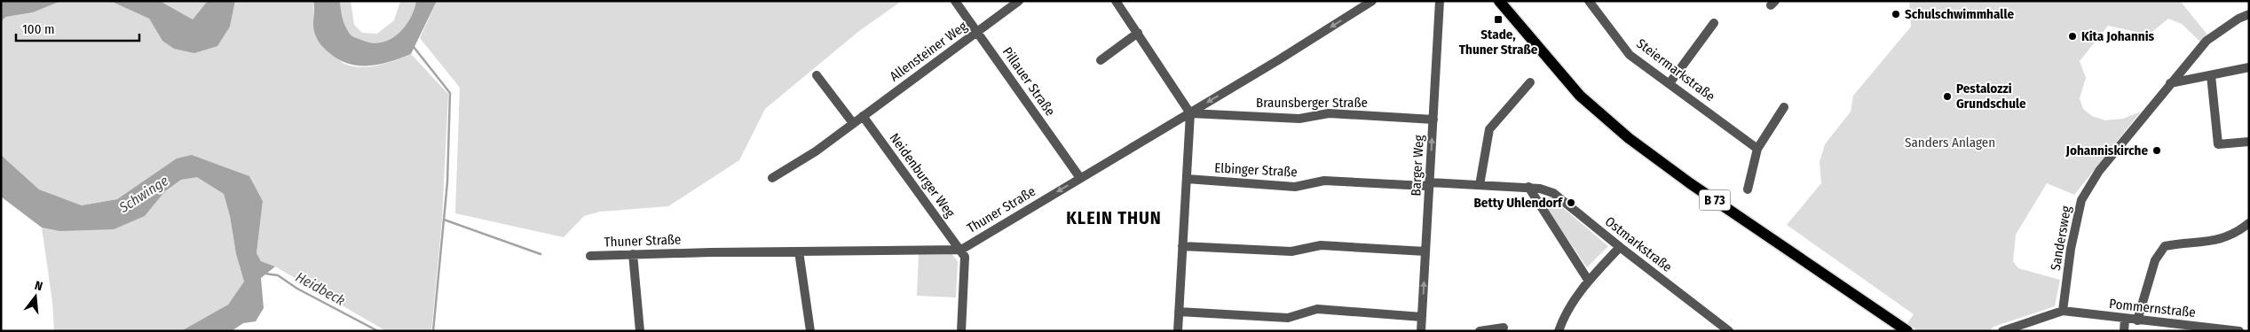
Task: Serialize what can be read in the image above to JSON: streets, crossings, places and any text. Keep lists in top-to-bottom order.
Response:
{
  "streets": {
    "main road": ["B 73"],
    "street": [
      "Allensteiner Weg",
      "Steiermarkstraße",
      "Pillauer Straße",
      "Braunsberger Straße",
      "Barger Weg",
      "Elbinger Straße",
      "Neidenburger Weg",
      "Thuner Straße",
      "Sandersweg",
      "Ostmarkstraße",
      "Pommernstraße"
    ]
  },
  "crossings": [
    ["Allensteiner Weg", "Pillauer Straße"],
    ["Allensteiner Weg", "Neidenburger Weg"],
    ["Pillauer Straße", "Thuner Straße"],
    ["Braunsberger Straße", "Barger Weg"],
    ["Braunsberger Straße", "Thuner Straße"],
    ["Barger Weg", "Elbinger Straße"],
    ["Barger Weg", "Ostmarkstraße"],
    ["Elbinger Straße", "Ostmarkstraße"],
    ["Neidenburger Weg", "Thuner Straße"],
    ["Sandersweg", "Pommernstraße"]
  ],
  "one_way": ["Barger Weg", "Thuner Straße"],
  "districts": ["KLEIN THUN"],
  "water": ["Schwinge", "Heidbeck"],
  "parks": ["Sanders Anlagen"],
  "places": {
    "other": [
      "Schulschwimmhalle",
      "Kita Johannis",
      "Pestalozzi Grundschule",
      "Johanniskirche",
      "Betty Uhlendorf"
    ],
    "transit": ["Stade, Thuner Straße"]
  },
  "scale_bar": "100 m",
  "north": "top"
}
